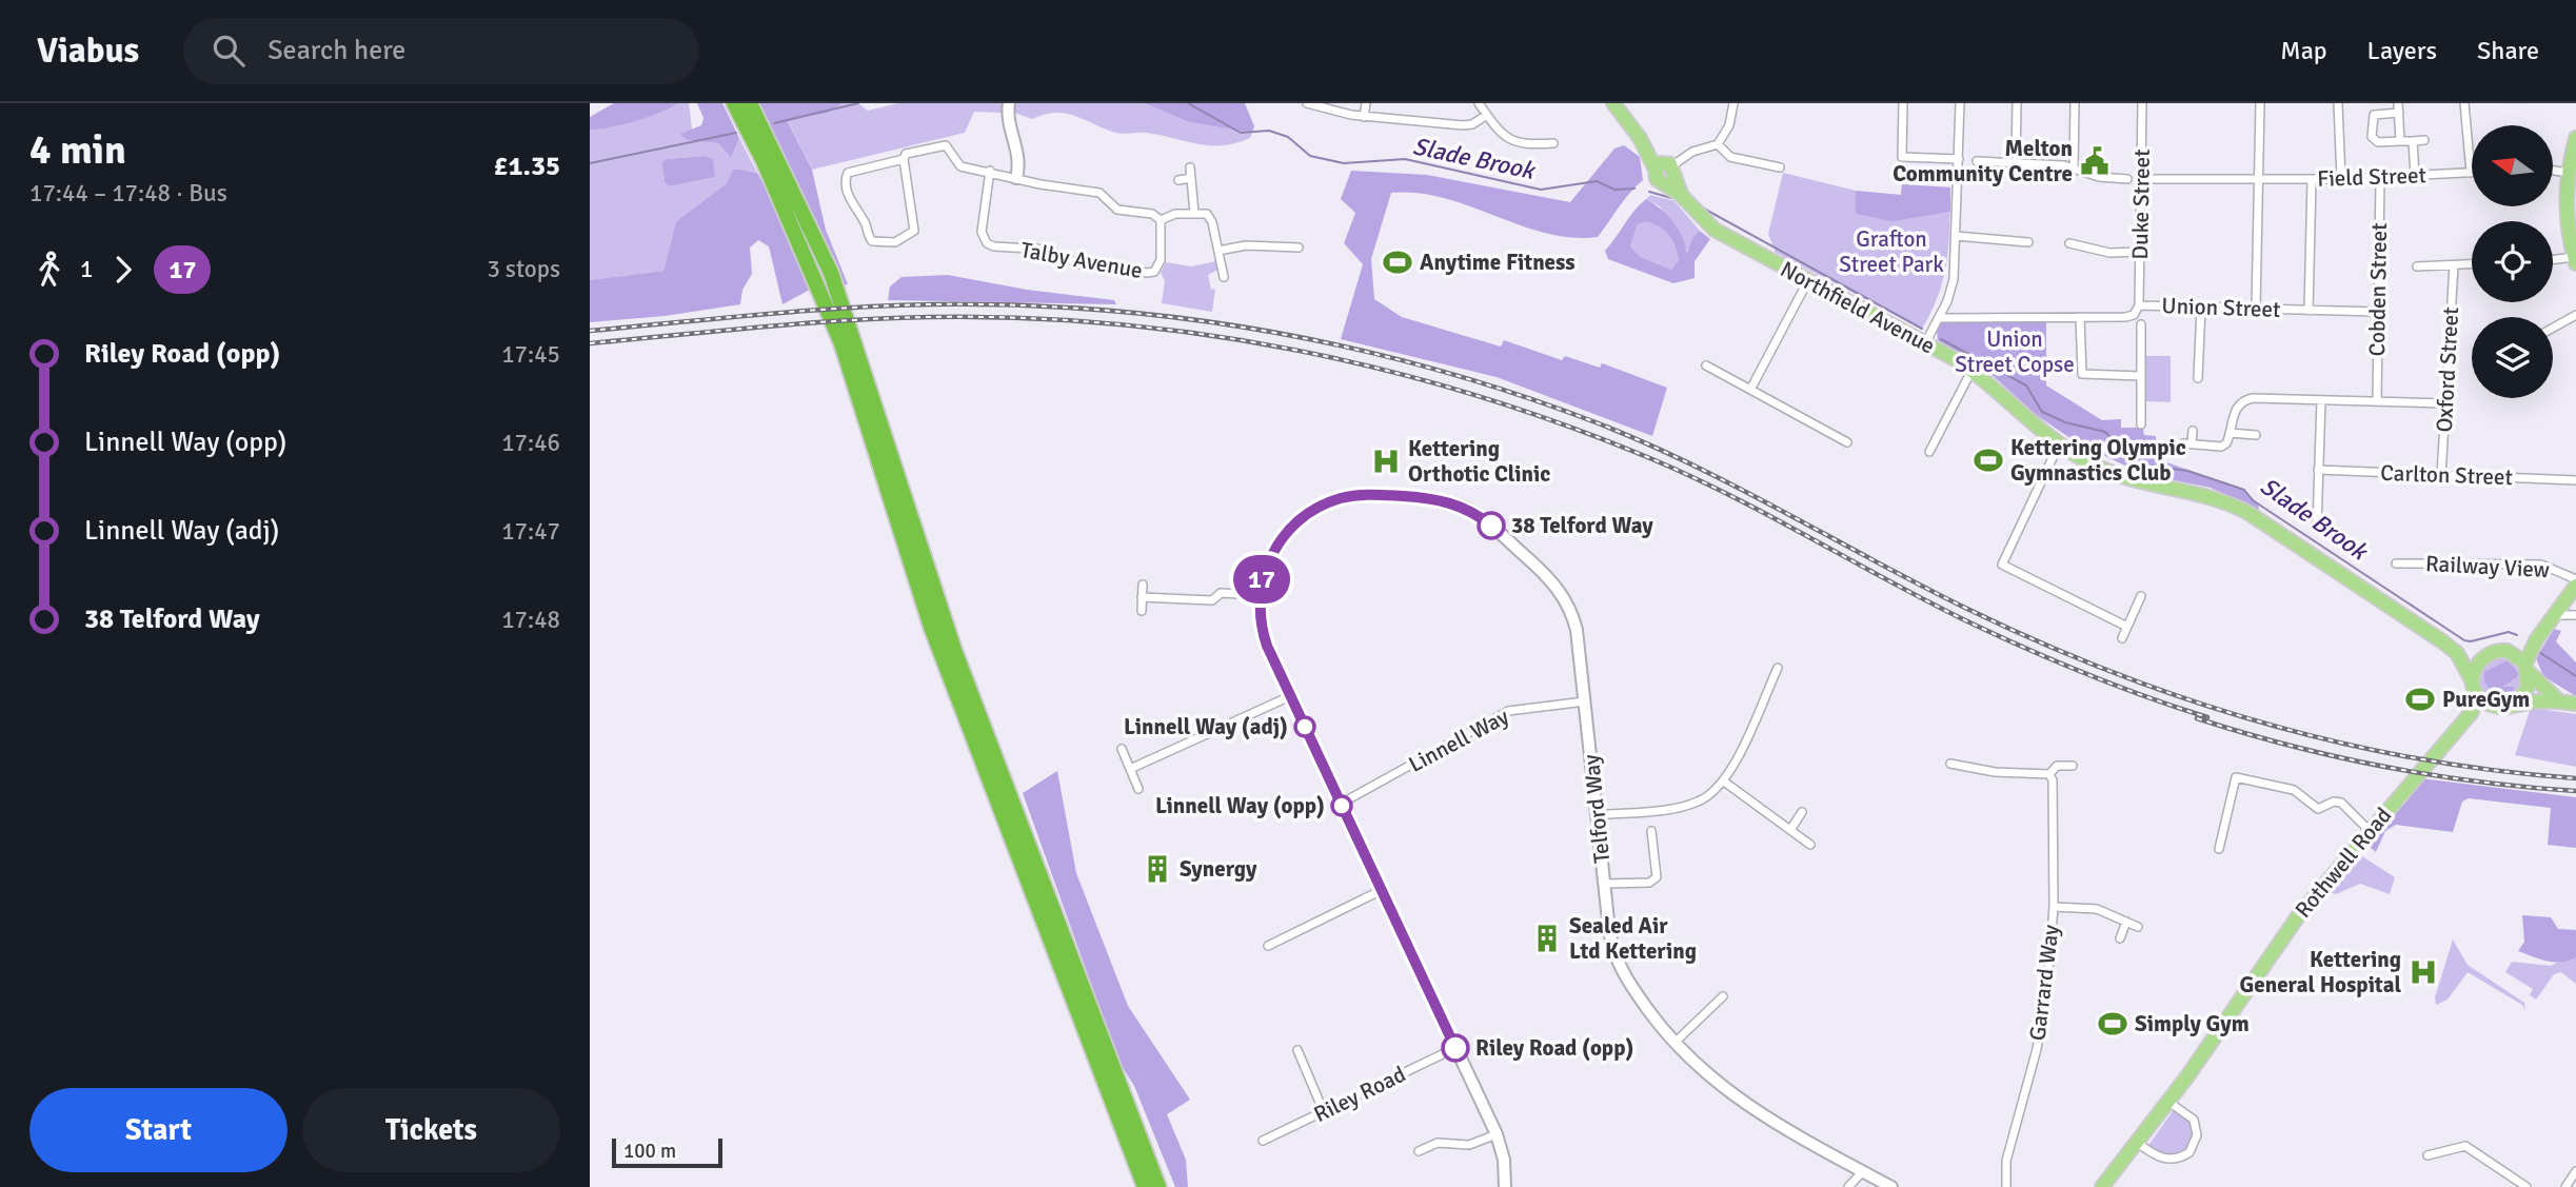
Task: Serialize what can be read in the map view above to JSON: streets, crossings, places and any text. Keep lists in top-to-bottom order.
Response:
{
  "streets": {
    "main road": ["Northfield Avenue", "Rothwell Road"],
    "street": [
      "Field Street",
      "Duke Street",
      "Talby Avenue",
      "Cobden Street",
      "Union Street",
      "Oxford Street",
      "Carlton Street",
      "Railway View",
      "Linnell Way",
      "Telford Way",
      "Garrard Way",
      "Riley Road"
    ]
  },
  "crossings": [
    ["Field Street", "Duke Street"],
    ["Field Street", "Cobden Street"],
    ["Duke Street", "Union Street"],
    ["Cobden Street", "Union Street"],
    ["Northfield Avenue", "Rothwell Road"],
    ["Oxford Street", "Carlton Street"],
    ["Linnell Way", "Telford Way"]
  ],
  "water": ["Slade Brook"],
  "parks": ["Grafton Street Park", "Union Street Copse"],
  "places": {
    "public building": ["Melton Community Centre"],
    "sports": [
      "Anytime Fitness",
      "Kettering Olympic Gymnastics Club",
      "PureGym",
      "Simply Gym"
    ],
    "hospital": ["Kettering Orthotic Clinic", "Kettering General Hospital"],
    "other": [
      "38 Telford Way",
      "Linnell Way (adj)",
      "Linnell Way (opp)",
      "Riley Road (opp)"
    ],
    "building": ["Synergy", "Sealed Air Ltd Kettering"]
  },
  "lines": ["bus line 17"],
  "scale_bar": "100 m",
  "north": "left",
  "page": {
    "header": "Viabus",
    "search": "Search here",
    "nav": ["Map", "Layers", "Share"],
    "heading": ["4 min", "17:44 – 17:48 · Bus", "£1.35"],
    "on_map": "17",
    "legs": ["1", "17", "3 stops"],
    "list": [
      {
        "name": "Riley Road (opp)",
        "value": "17:45"
      },
      {
        "name": "Linnell Way (opp)",
        "value": "17:46"
      },
      {
        "name": "Linnell Way (adj)",
        "value": "17:47"
      },
      {
        "name": "38 Telford Way",
        "value": "17:48"
      }
    ],
    "buttons": ["Start", "Tickets"],
    "scale": "100 m"
  }
}
